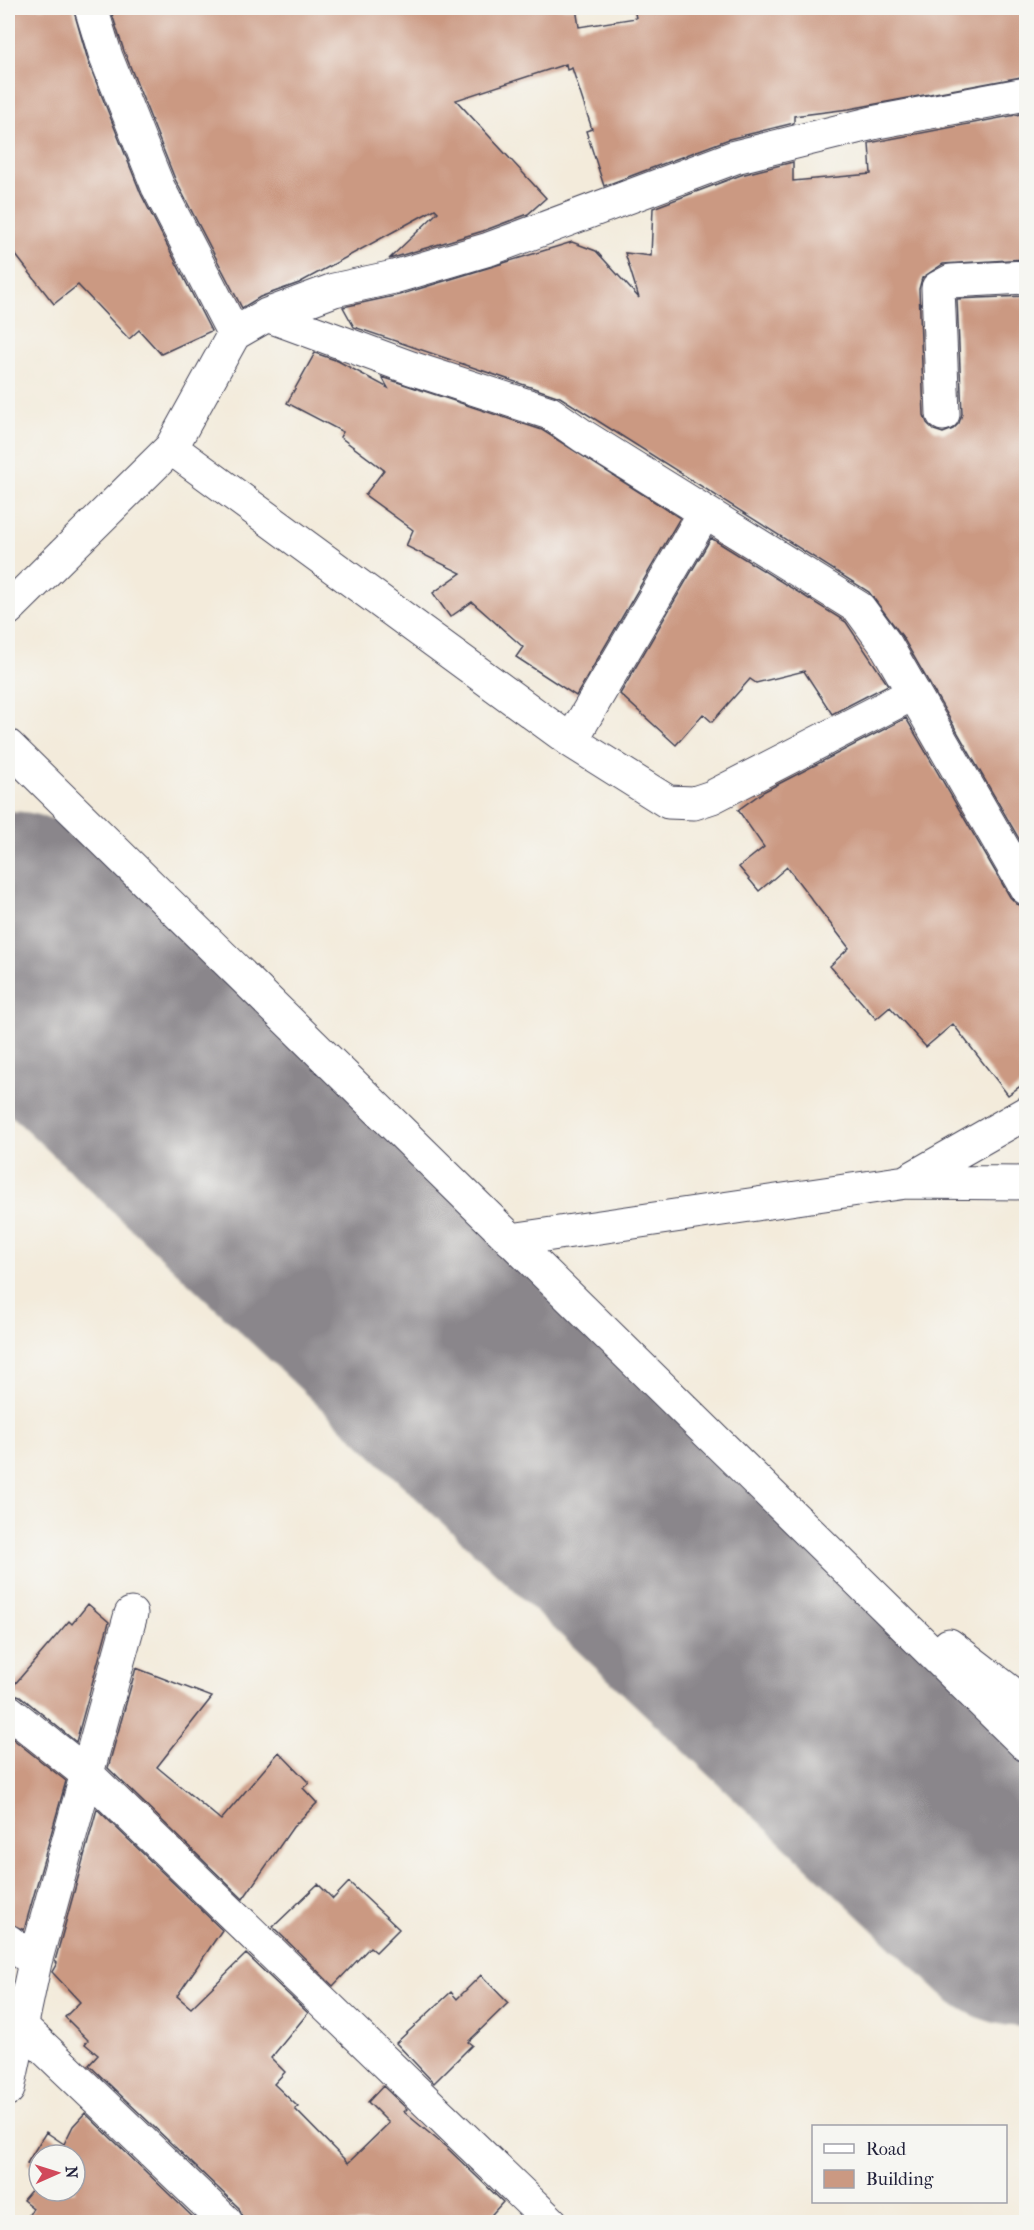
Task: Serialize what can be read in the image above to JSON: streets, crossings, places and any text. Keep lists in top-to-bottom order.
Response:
{
  "legend": ["Road", "Building"],
  "north": "right"
}
